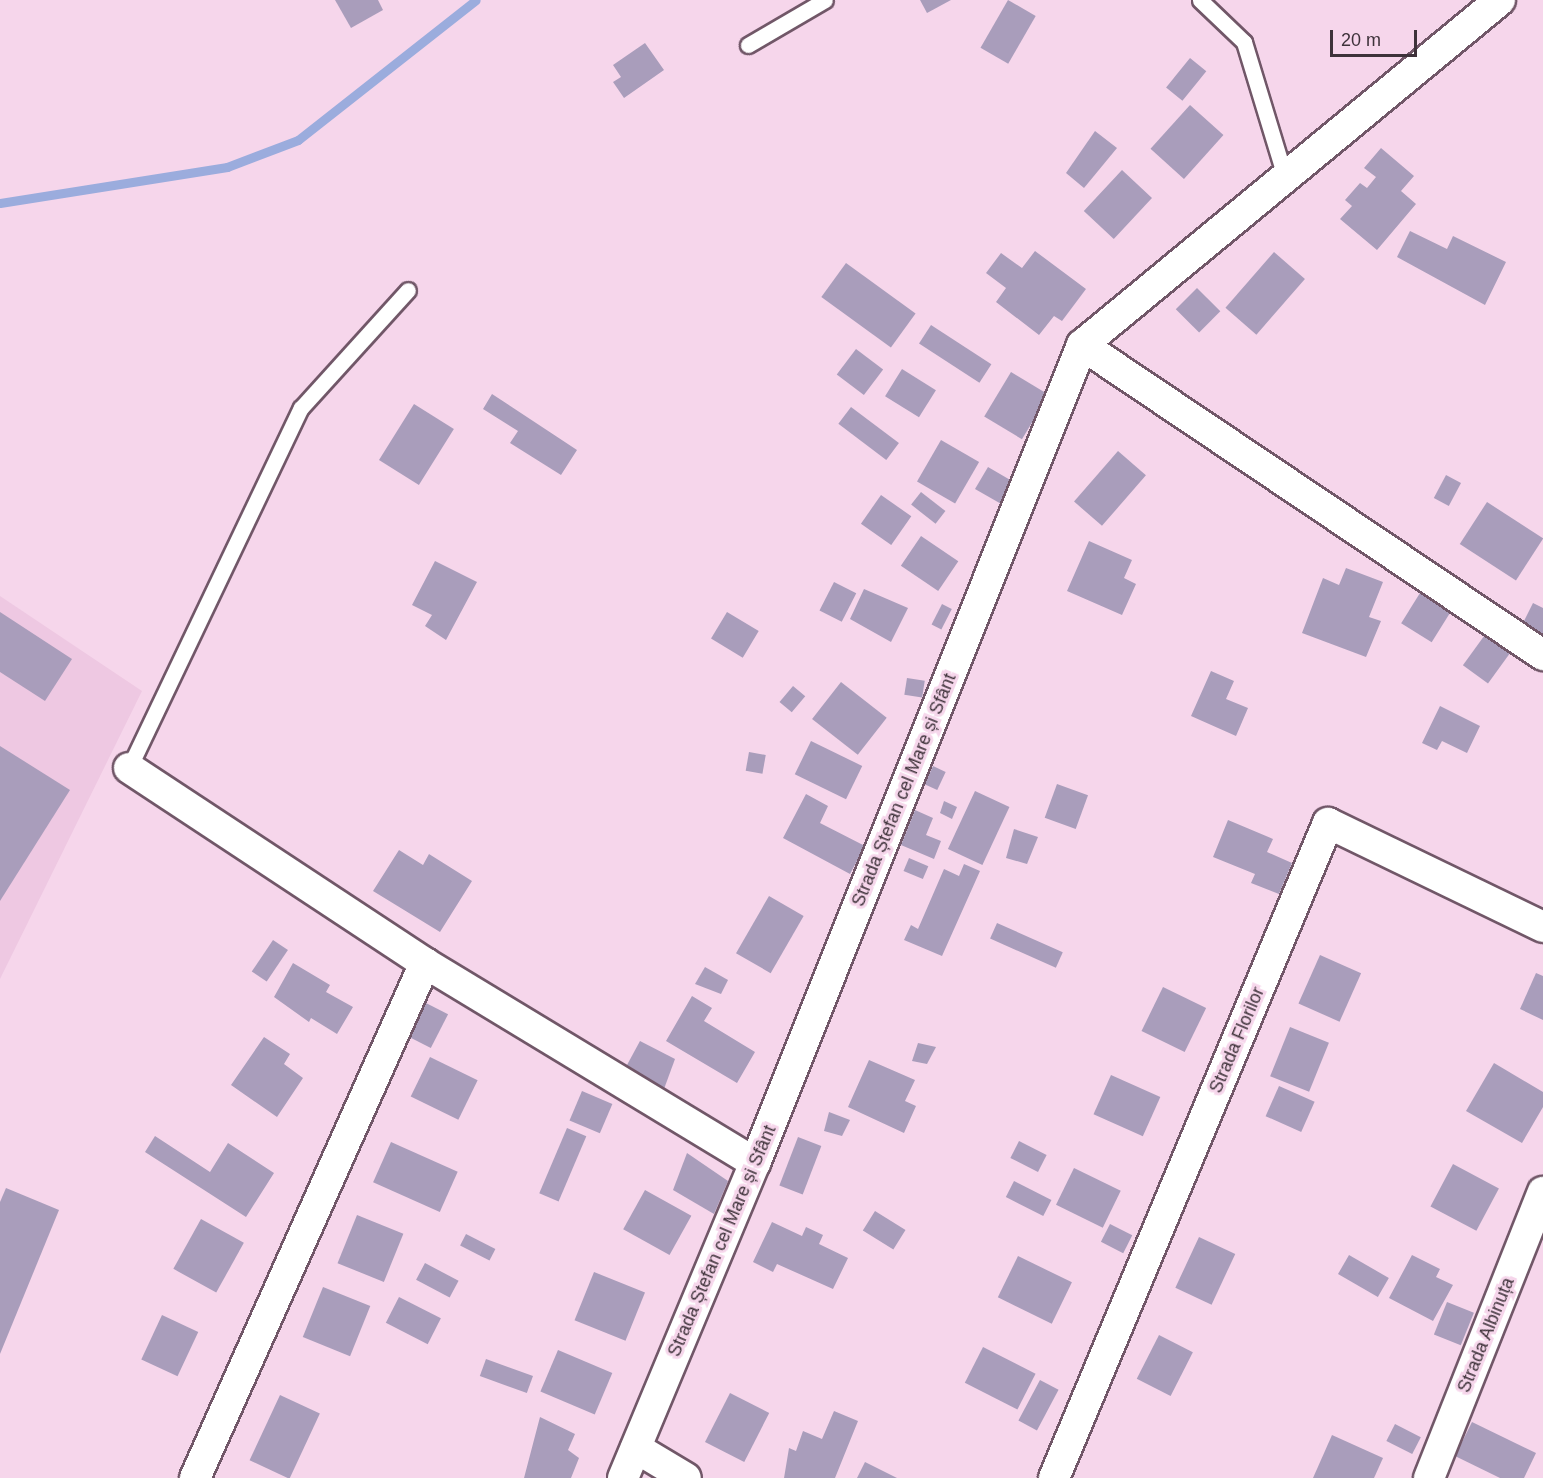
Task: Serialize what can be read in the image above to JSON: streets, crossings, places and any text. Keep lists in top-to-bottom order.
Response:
{
  "streets": {
    "street": ["Strada Ștefan cel Mare și Sfânt", "Strada Florilor", "Strada Albinuța"]
  },
  "scale_bar": "20 m"
}
